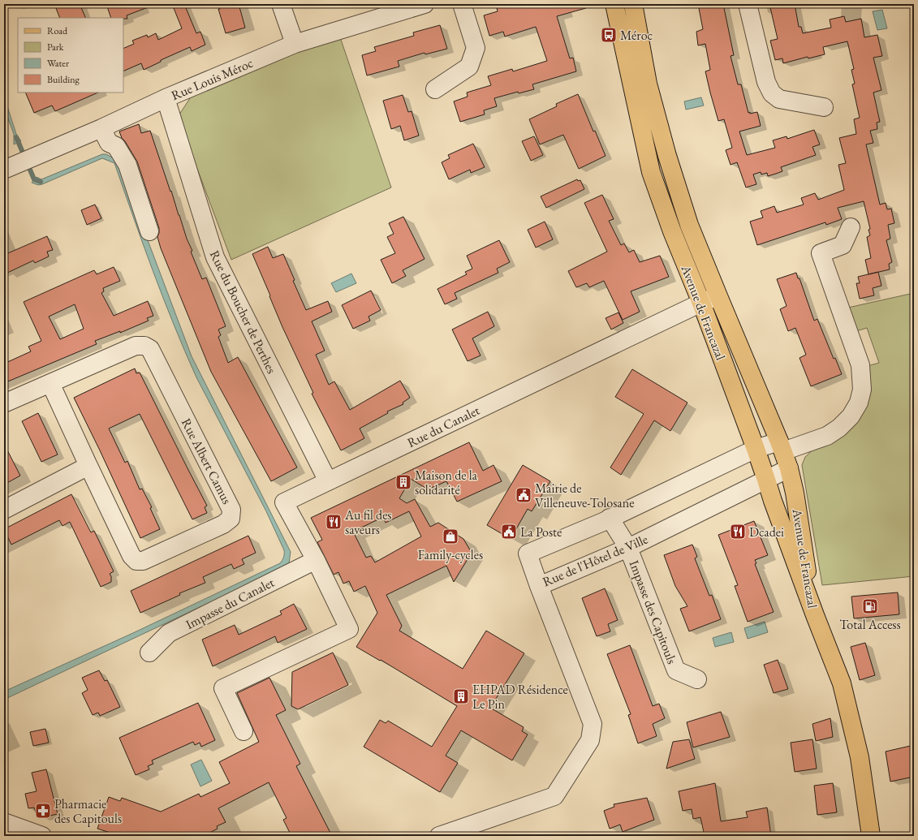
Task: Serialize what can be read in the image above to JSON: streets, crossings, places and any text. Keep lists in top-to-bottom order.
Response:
{
  "streets": {
    "main road": ["Avenue de Francazal"],
    "street": [
      "Rue Louis Méroc",
      "Rue du Boucher de Perthes",
      "Rue du Canalet",
      "Rue Albert Camus",
      "Rue de l'Hôtel de Ville",
      "Impasse du Canalet",
      "Impasse des Capitouls"
    ]
  },
  "crossings": [
    ["Rue Louis Méroc", "Rue du Boucher de Perthes"],
    ["Rue du Boucher de Perthes", "Rue du Canalet"],
    ["Avenue de Francazal", "Rue du Canalet"],
    ["Avenue de Francazal", "Rue de l'Hôtel de Ville"],
    ["Rue du Canalet", "Impasse du Canalet"],
    ["Rue de l'Hôtel de Ville", "Impasse des Capitouls"]
  ],
  "places": {
    "bus stop": ["Méroc"],
    "building": ["Maison de la solidarité", "EHPAD Résidence Le Pin"],
    "public building": ["Mairie de Villeneuve-Tolosane", "La Poste"],
    "restaurant": ["Au fil des saveurs", "Dcadei"],
    "shop": ["Family-cycles"],
    "fuel station": ["Total Access"],
    "pharmacy": ["Pharmacie des Capitouls"]
  },
  "legend": [
    "Road",
    "Park",
    "Water",
    "Building"
  ]
}
